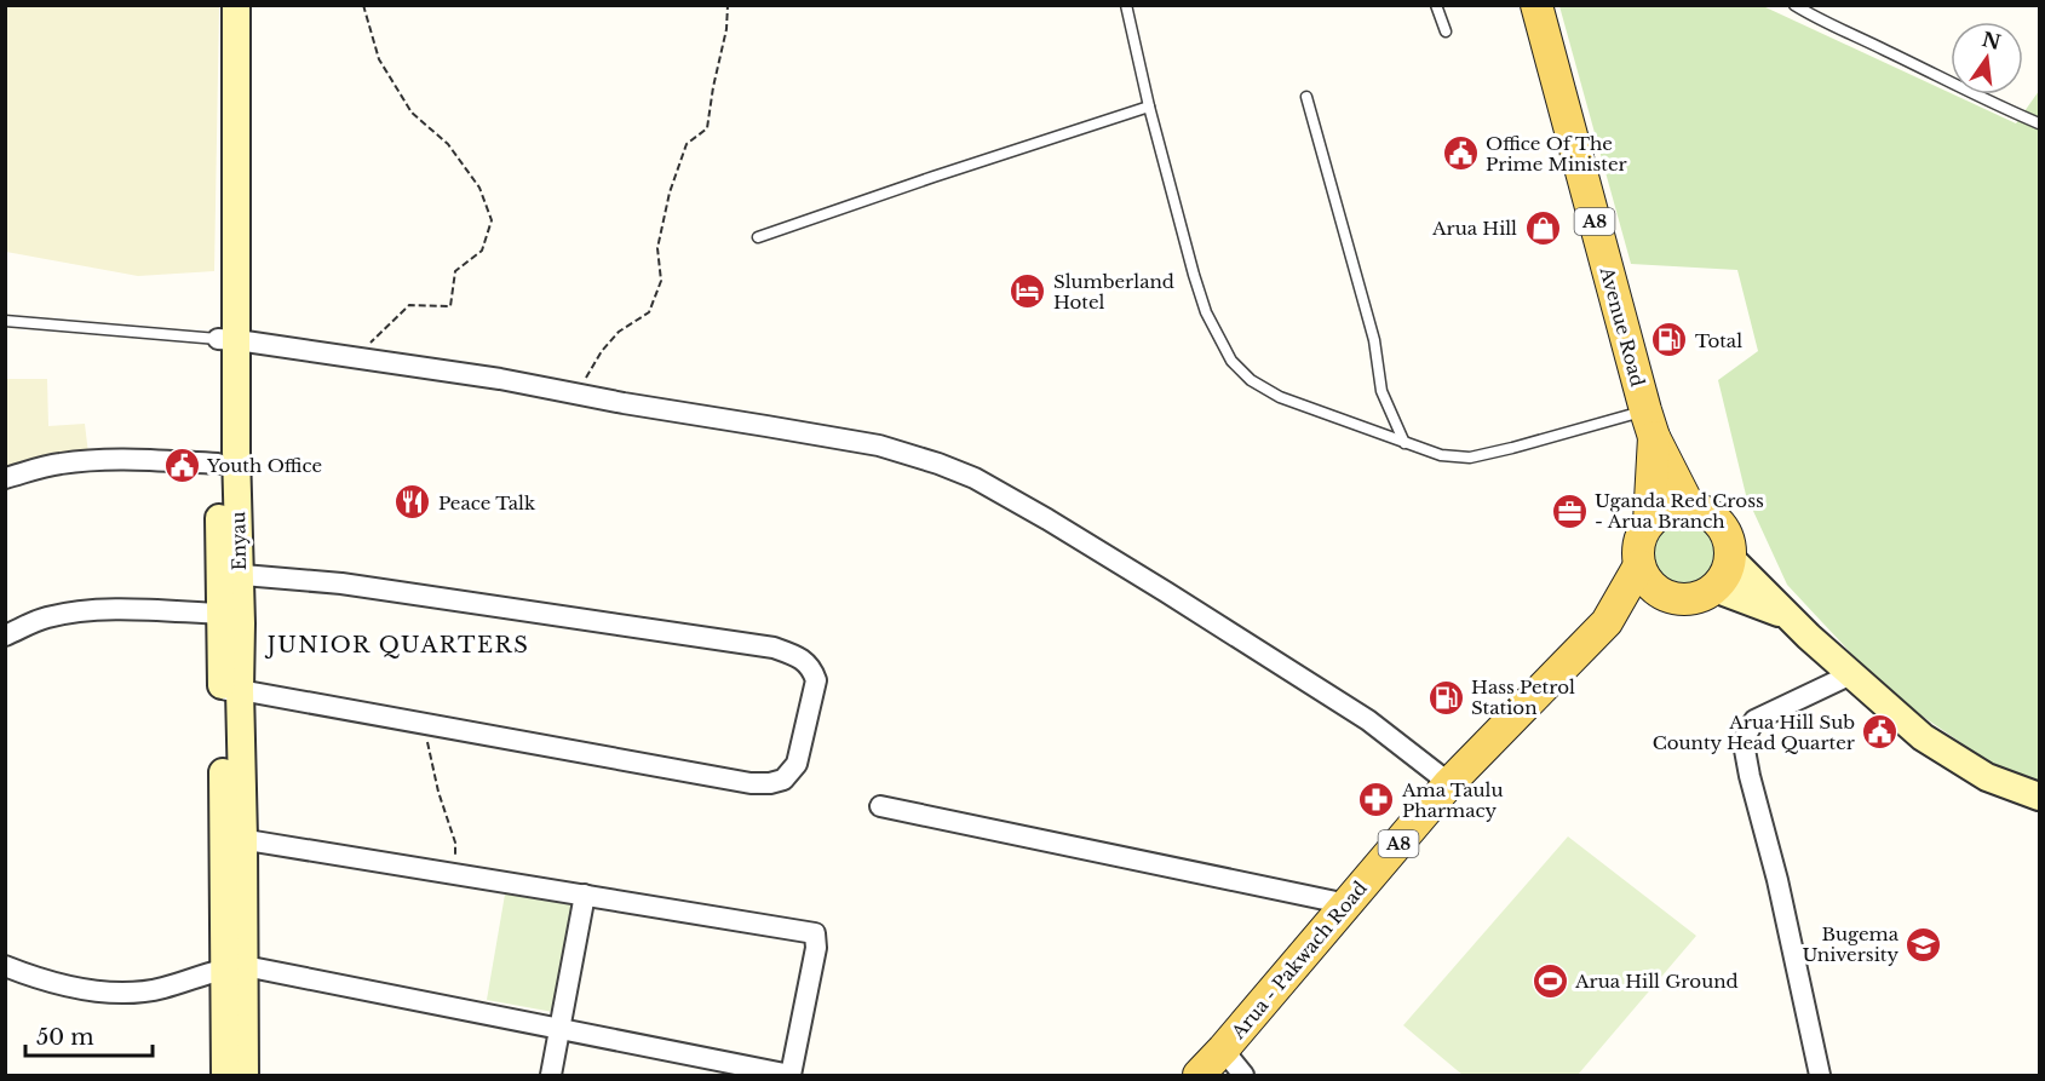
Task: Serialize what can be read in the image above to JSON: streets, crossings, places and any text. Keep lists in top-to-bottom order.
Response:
{
  "streets": {
    "main road": ["A8", "Avenue Road", "Arua - Pakwach Road"],
    "street": ["Enyau"]
  },
  "crossings": [
    ["A8", "Avenue Road"],
    ["A8", "Arua - Pakwach Road"],
    ["Avenue Road", "Arua - Pakwach Road"]
  ],
  "districts": ["JUNIOR QUARTERS"],
  "places": {
    "public building": ["Office Of The Prime Minister", "Youth Office", "Arua Hill Sub County Head Quarter"],
    "shop": ["Arua Hill"],
    "hotel": ["Slumberland Hotel"],
    "fuel station": ["Total", "Hass Petrol Station"],
    "restaurant": ["Peace Talk"],
    "office": ["Uganda Red Cross - Arua Branch"],
    "pharmacy": ["Ama Taulu Pharmacy"],
    "school or university": ["Bugema University"],
    "sports": ["Arua Hill Ground"]
  },
  "scale_bar": "50 m",
  "north": "top"
}
